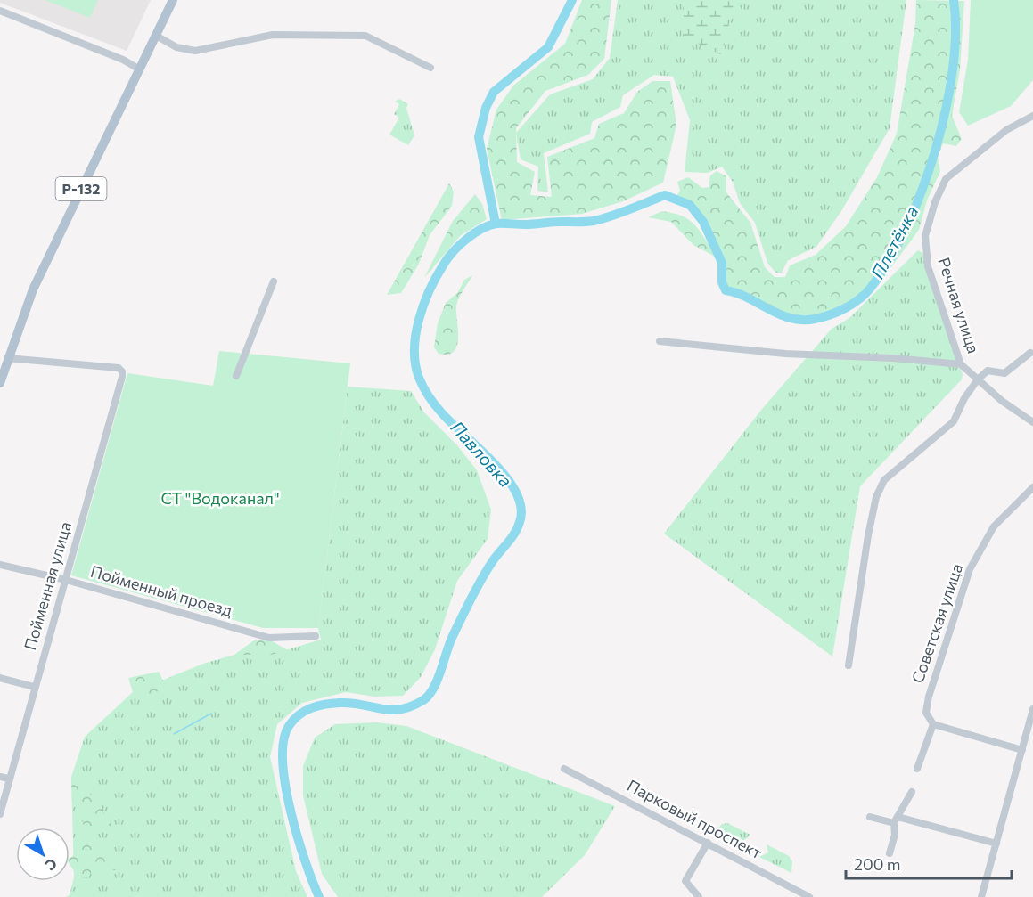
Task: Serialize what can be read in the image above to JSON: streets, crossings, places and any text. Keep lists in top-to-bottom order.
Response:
{
  "streets": {
    "main road": ["Р-132"],
    "street": [
      "Речная улица",
      "Пойменная улица",
      "Пойменный проезд",
      "Советская улица",
      "Парковый проспект"
    ]
  },
  "crossings": [
    ["Р-132", "Пойменная улица"],
    ["Пойменная улица", "Пойменный проезд"]
  ],
  "water": ["Плетёнка", "Павловка"],
  "parks": ["СТ \"Водоканал\""],
  "scale_bar": "200 m",
  "north": "bottom right"
}
